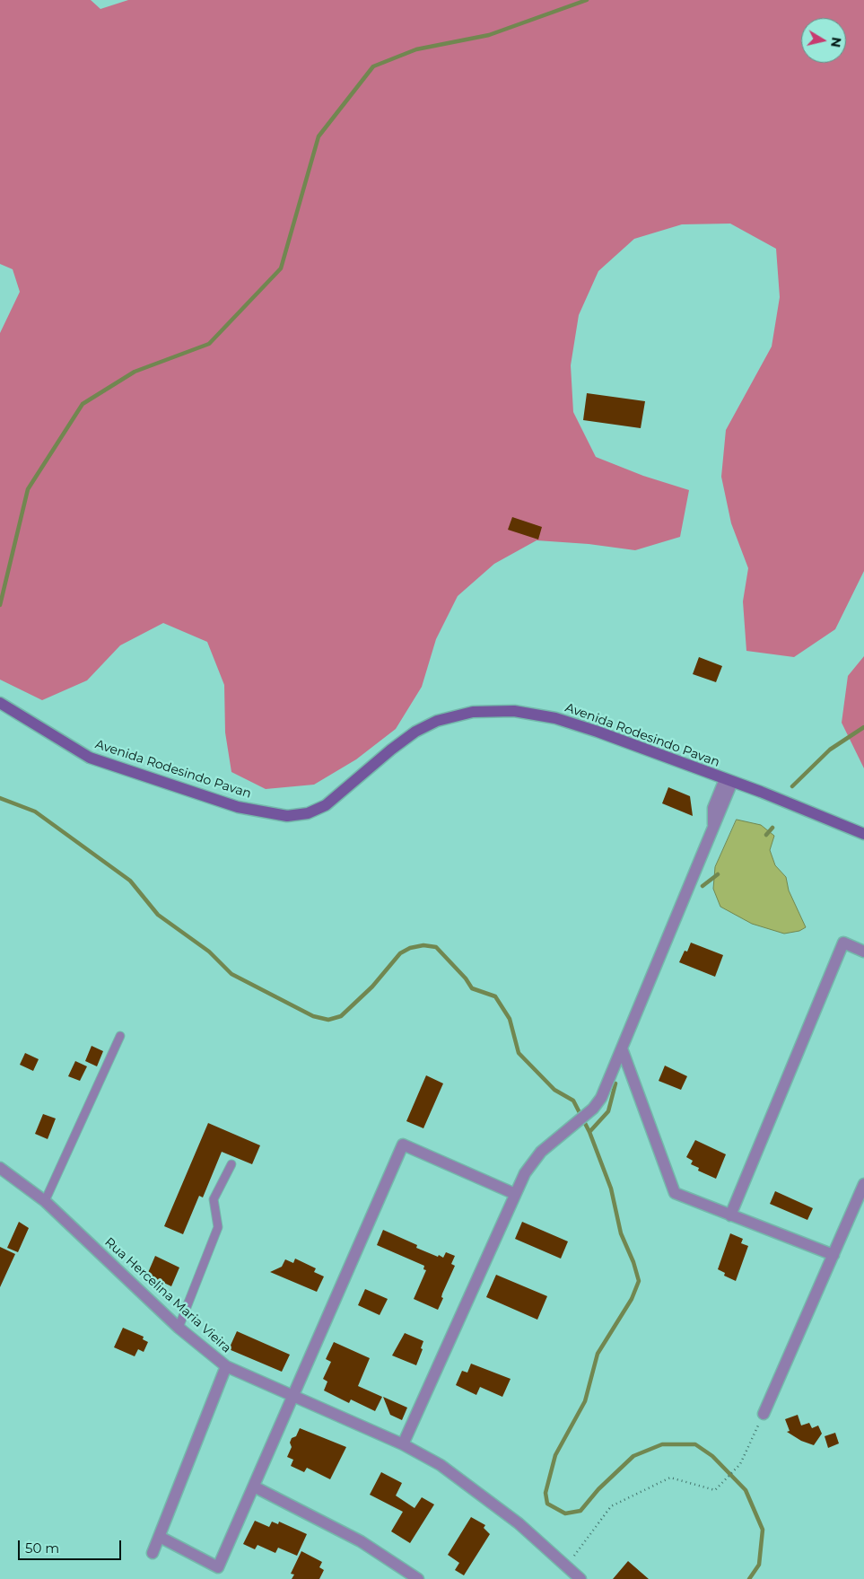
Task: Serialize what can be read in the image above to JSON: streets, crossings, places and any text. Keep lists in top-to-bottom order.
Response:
{
  "streets": {
    "main road": ["Avenida Rodesindo Pavan"],
    "street": ["Rua Hercelina Maria Vieira"]
  },
  "scale_bar": "50 m",
  "north": "right"
}
